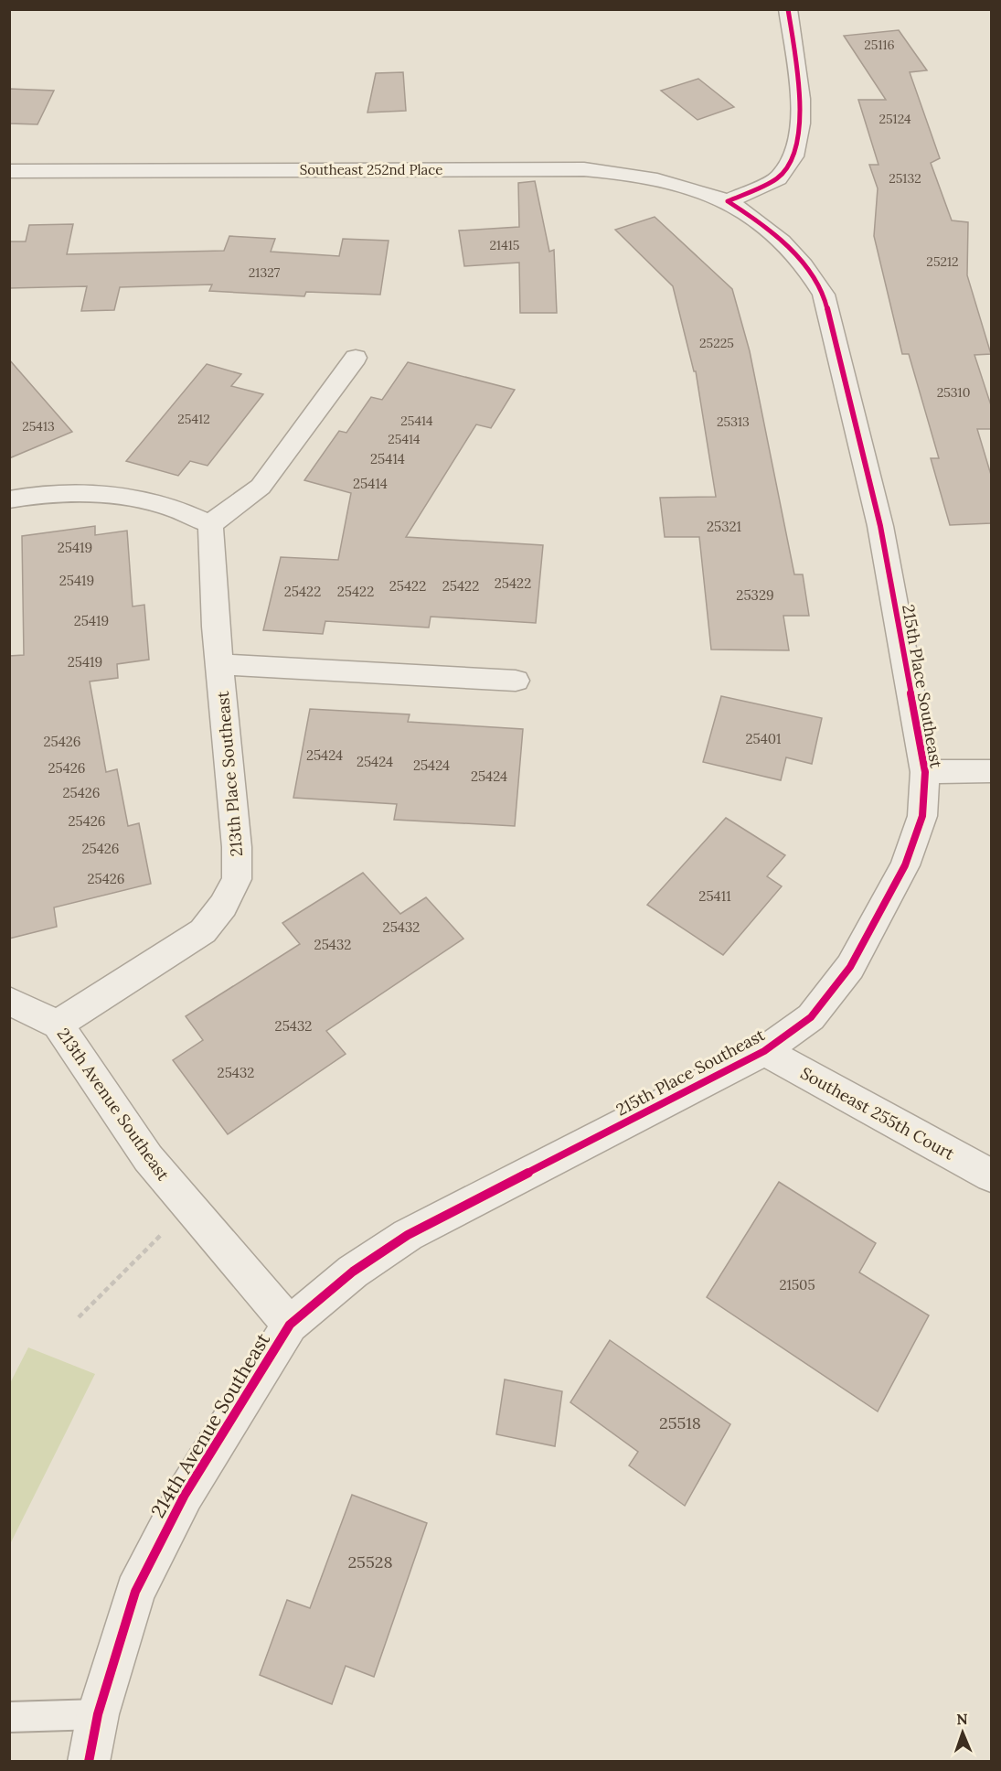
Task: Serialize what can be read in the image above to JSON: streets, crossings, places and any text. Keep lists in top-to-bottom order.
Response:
{
  "streets": {
    "street": [
      "Southeast 252nd Place",
      "215th Place Southeast",
      "213th Place Southeast",
      "213th Avenue Southeast",
      "Southeast 255th Court",
      "214th Avenue Southeast"
    ]
  },
  "crossings": [
    ["Southeast 252nd Place", "215th Place Southeast"],
    ["215th Place Southeast", "213th Avenue Southeast"],
    ["215th Place Southeast", "Southeast 255th Court"],
    ["215th Place Southeast", "214th Avenue Southeast"],
    ["213th Place Southeast", "213th Avenue Southeast"],
    ["213th Avenue Southeast", "214th Avenue Southeast"]
  ],
  "house_numbers": [
    "25116",
    "25124",
    "25132",
    "21415",
    "25212",
    "21327",
    "25225",
    "25310",
    "25412",
    "25414",
    "25313",
    "25413",
    "25414",
    "25414",
    "25414",
    "25321",
    "25419",
    "25419",
    "25422",
    "25422",
    "25422",
    "25422",
    "25422",
    "25329",
    "25419",
    "25419",
    "25401",
    "25426",
    "25424",
    "25424",
    "25424",
    "25426",
    "25424",
    "25426",
    "25426",
    "25426",
    "25426",
    "25411",
    "25432",
    "25432",
    "25432",
    "25432",
    "21505",
    "25518",
    "25528"
  ],
  "north": "top"
}
